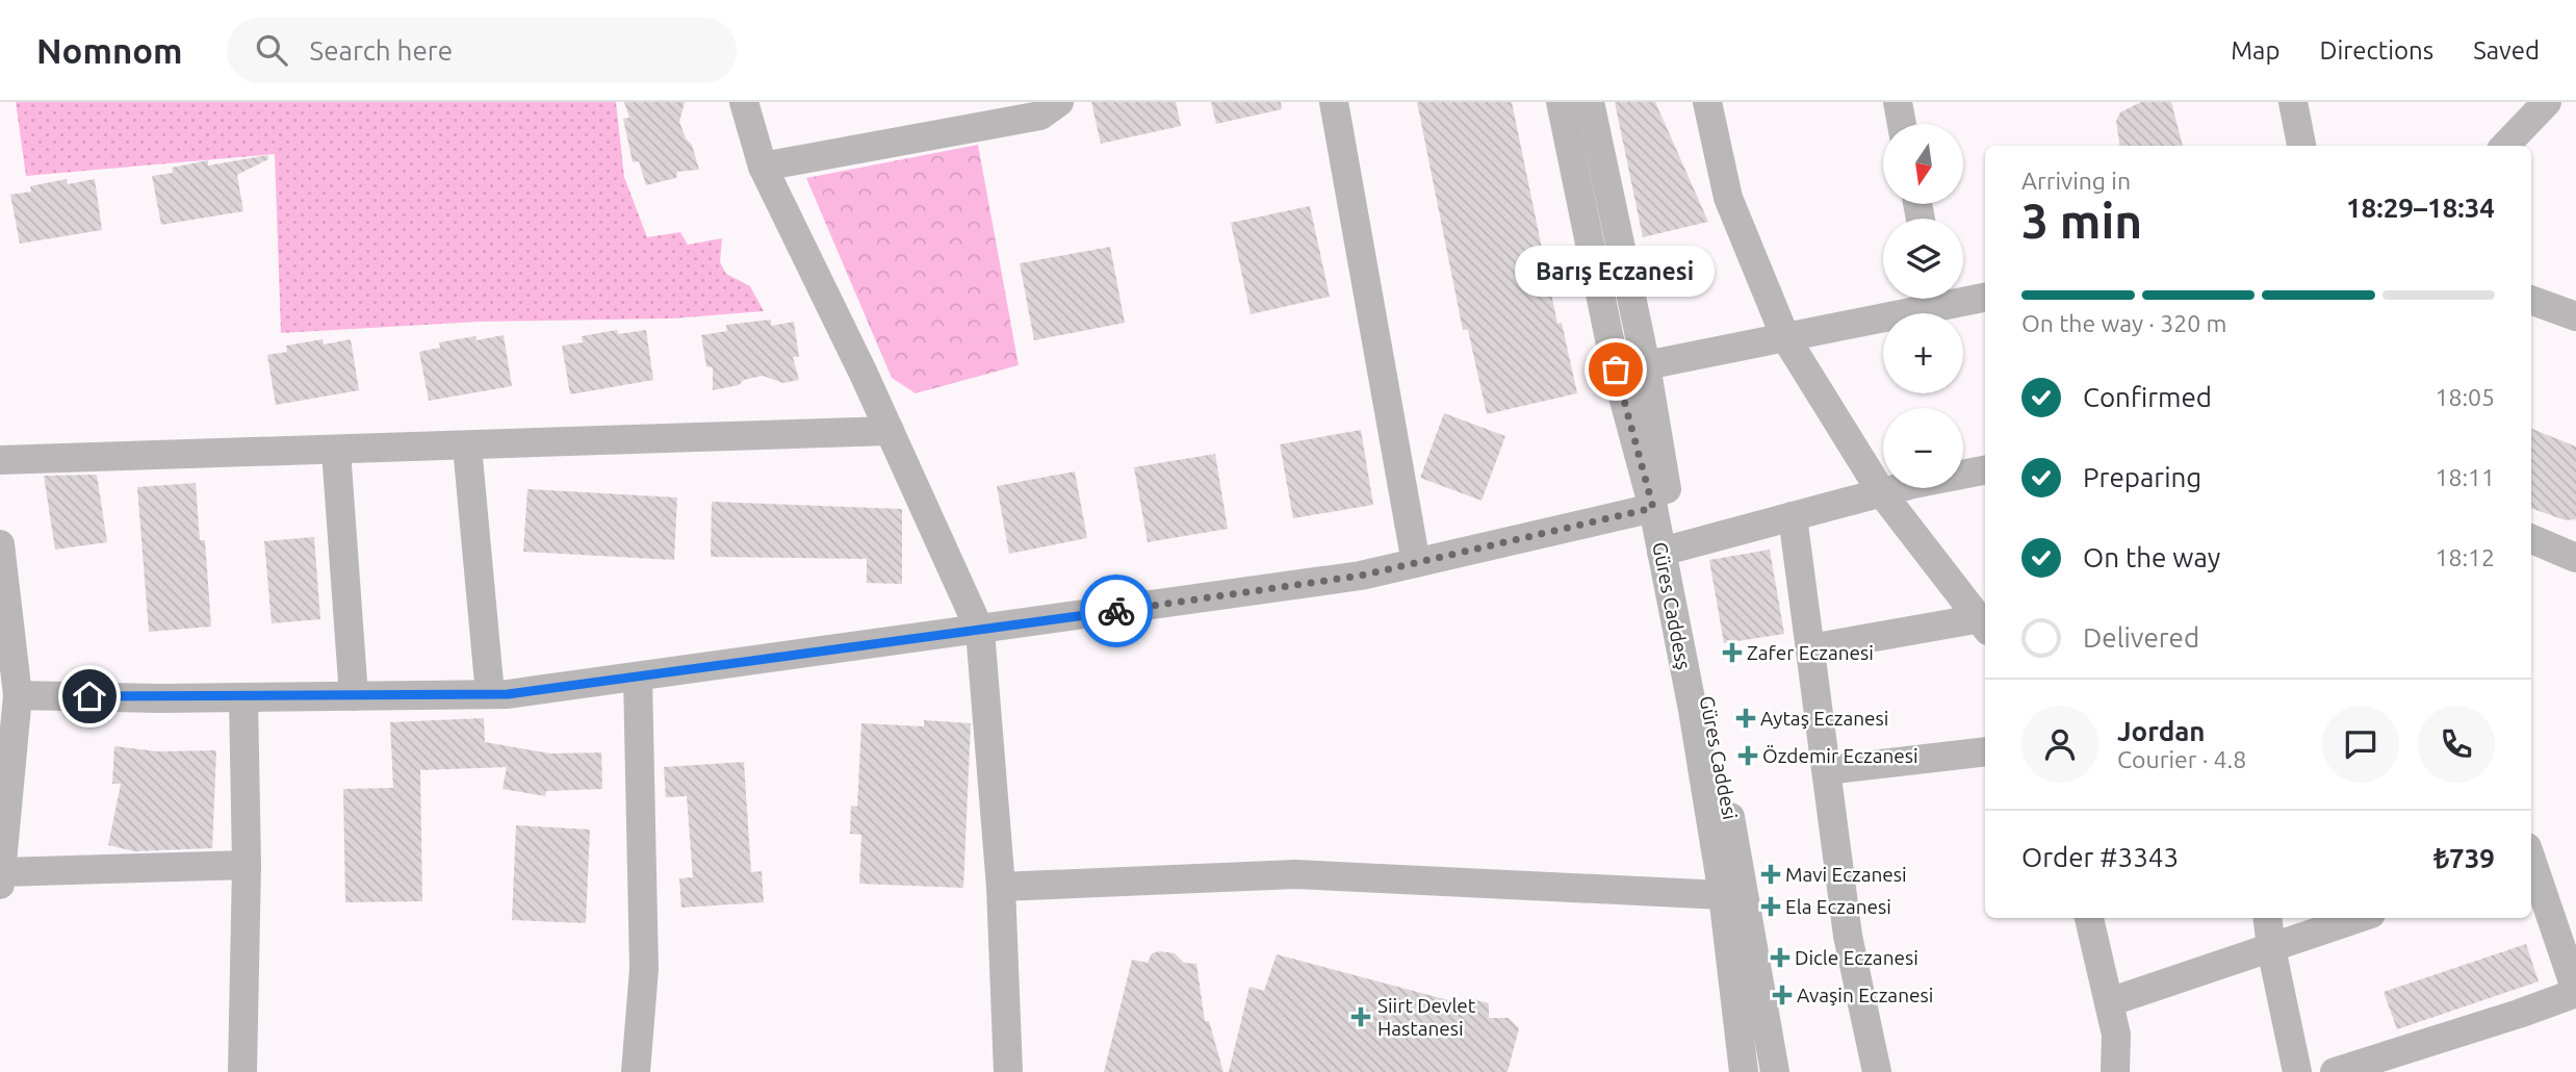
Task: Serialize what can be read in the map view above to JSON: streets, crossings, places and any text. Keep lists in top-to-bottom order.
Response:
{
  "streets": {
    "street": ["Güres Caddesş", "Güres Caddesi"]
  },
  "crossings": [
    ["Güres Caddesş", "Güres Caddesi"]
  ],
  "places": {
    "other": ["Barış Eczanesi"],
    "health": [
      "Zafer Eczanesi",
      "Aytaş Eczanesi",
      "Özdemir Eczanesi",
      "Mavi Eczanesi",
      "Ela Eczanesi",
      "Dicle Eczanesi",
      "Avaşin Eczanesi",
      "Siirt Devlet Hastanesi"
    ]
  },
  "north": "bottom",
  "page": {
    "header": "Nomnom",
    "search": "Search here",
    "nav": ["Map", "Directions", "Saved"],
    "map_buttons": ["+", "−"],
    "heading": ["3 min", "Arriving in", "18:29–18:34"],
    "panel": [
      "Jordan",
      "Courier · 4.8",
      "Order #3343",
      "₺739"
    ],
    "bubble": "Barış Eczanesi",
    "bar": "On the way · 320 m",
    "list": [
      ["Confirmed", "18:05"],
      ["Preparing", "18:11"],
      ["On the way", "18:12"],
      "Delivered"
    ]
  }
}
